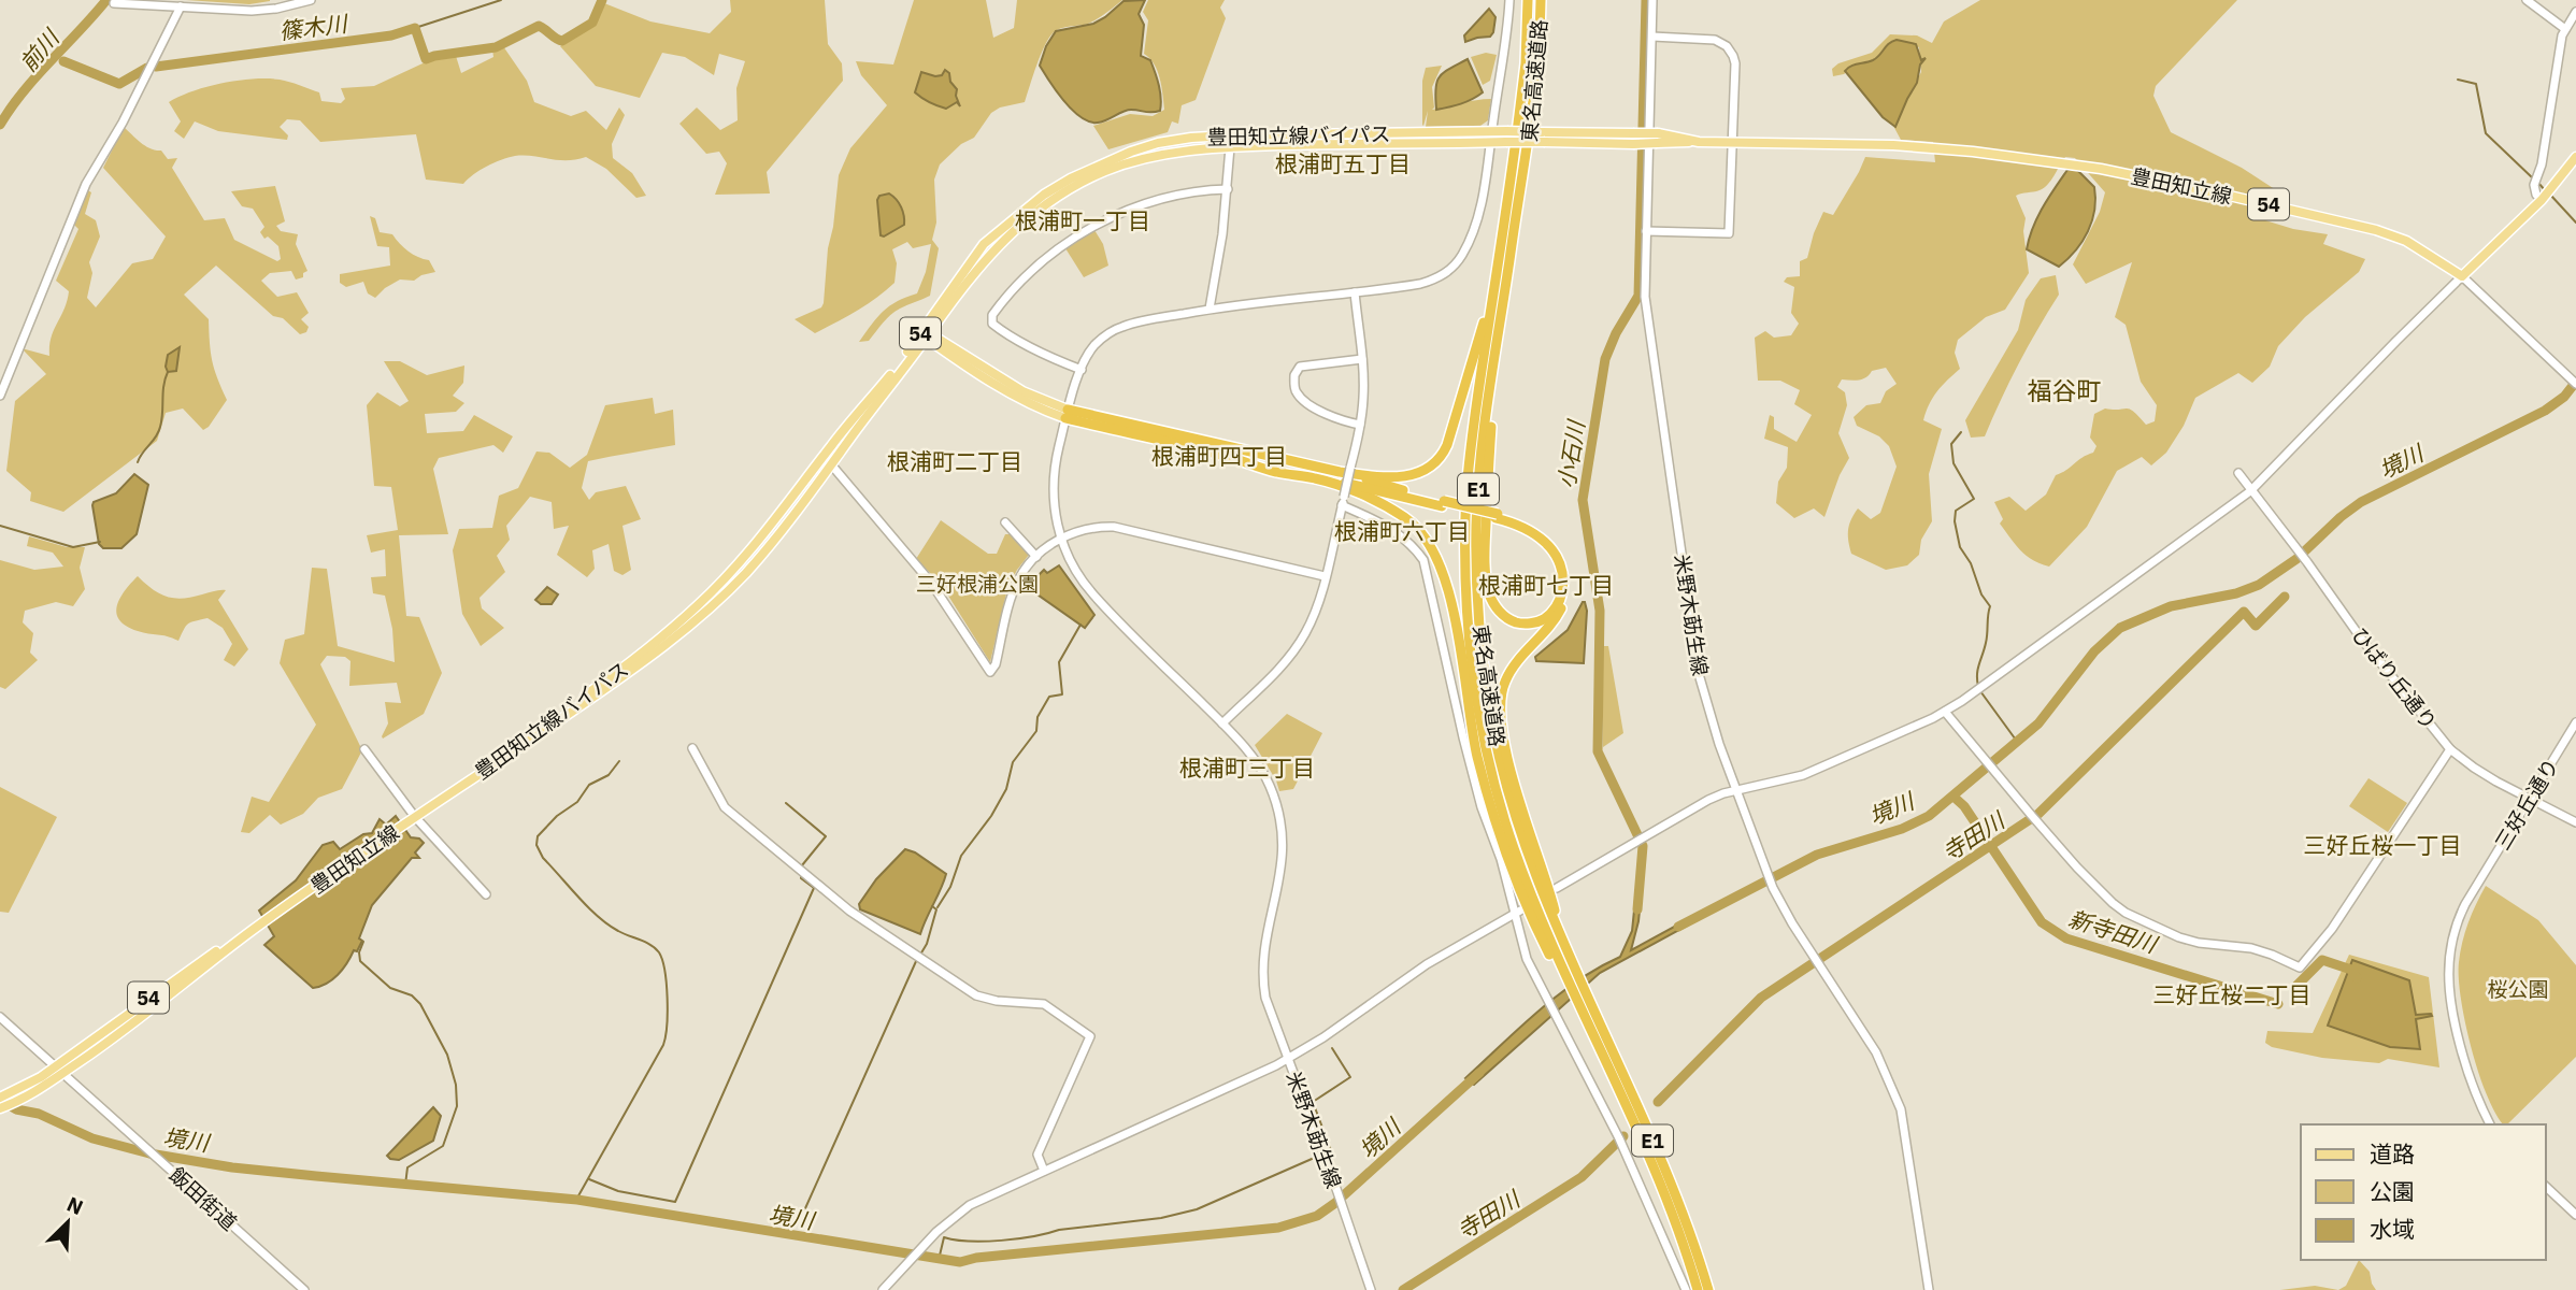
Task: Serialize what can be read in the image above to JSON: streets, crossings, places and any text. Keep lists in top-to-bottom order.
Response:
{
  "streets": {
    "highway": ["東名高速道路", "54", "E1"],
    "main road": ["豊田知立線バイパス", "豊田知立線"],
    "street": [
      "米野木莇生線",
      "ひばり丘通り",
      "三好丘通り",
      "飯田街道"
    ]
  },
  "crossings": [
    ["豊田知立線バイパス", "豊田知立線"],
    ["豊田知立線バイパス", "54"],
    ["豊田知立線", "54"],
    ["54", "飯田街道"],
    ["ひばり丘通り", "三好丘通り"]
  ],
  "districts": [
    "根浦町五丁目",
    "根浦町一丁目",
    "福谷町",
    "根浦町四丁目",
    "根浦町二丁目",
    "根浦町六丁目",
    "根浦町七丁目",
    "根浦町三丁目",
    "三好丘桜一丁目",
    "三好丘桜二丁目"
  ],
  "water": [
    "篠木川",
    "前川",
    "小石川",
    "境川",
    "寺田川",
    "新寺田川"
  ],
  "parks": ["三好根浦公園", "桜公園"],
  "legend": ["道路", "公園", "水域"],
  "north": "top right"
}
